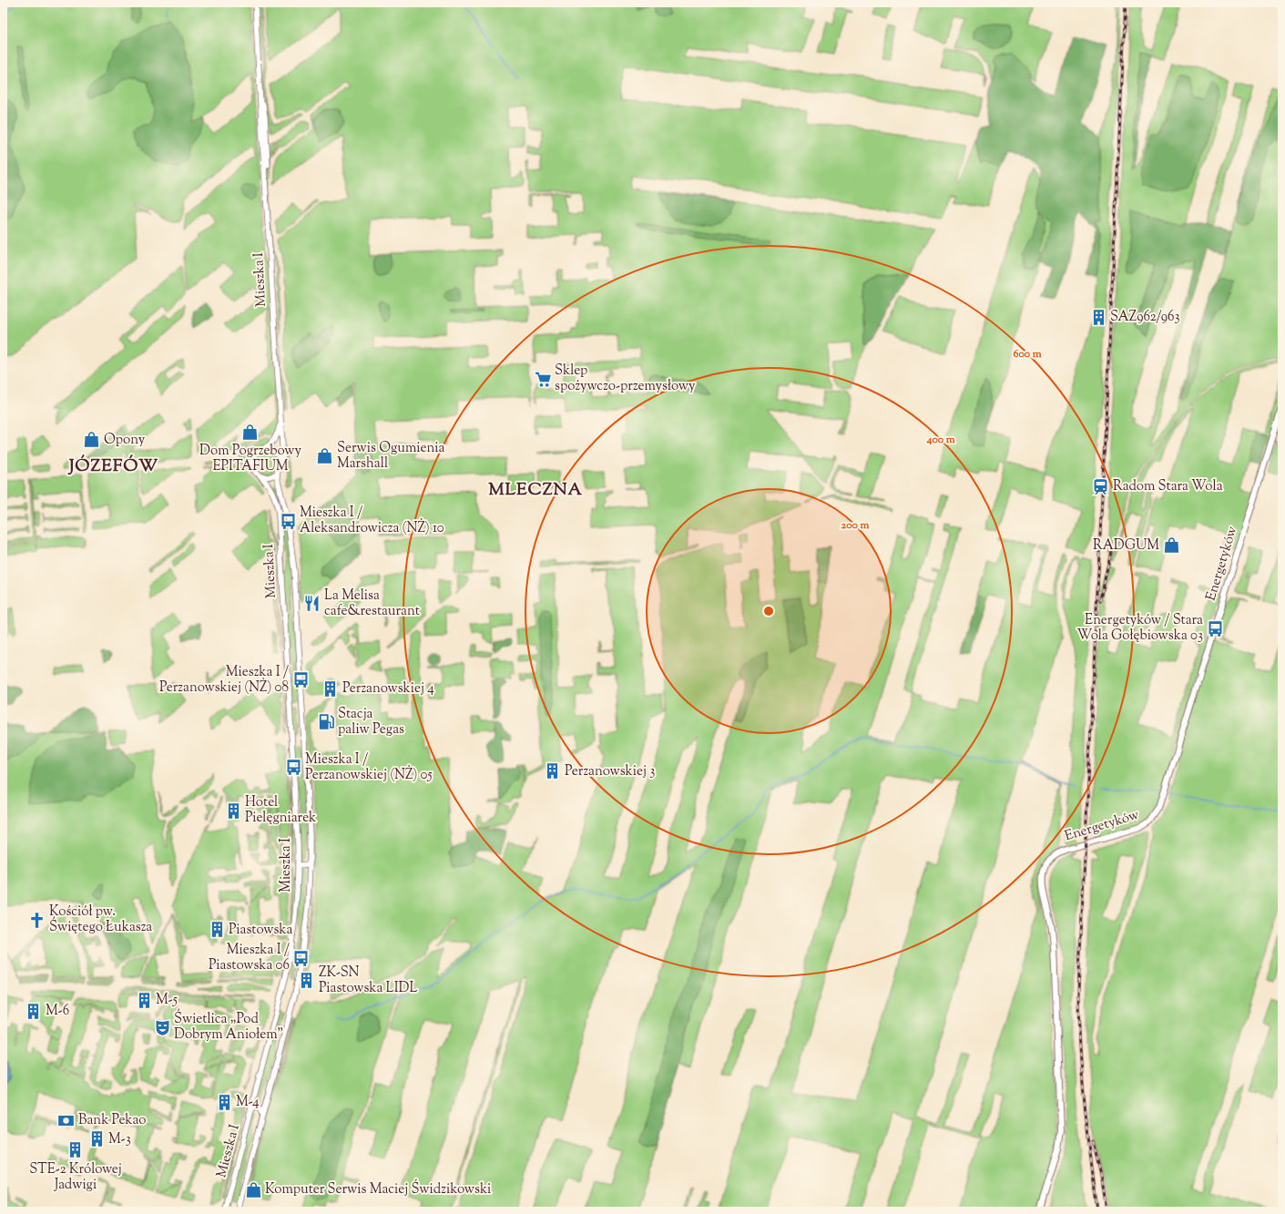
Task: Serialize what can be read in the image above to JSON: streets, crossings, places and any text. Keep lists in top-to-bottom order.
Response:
{
  "streets": {
    "main road": ["Energetyków"],
    "street": ["Mieszka I"]
  },
  "districts": ["JÓZEFÓW", "MLECZNA"],
  "places": {
    "building": [
      "SAZ962/963",
      "Perzanowskiej 4",
      "Perzanowskiej 3",
      "Hotel Pielęgniarek",
      "Piastowska",
      "ZK-SN Piastowska LIDL",
      "M-5",
      "M-6",
      "M-4",
      "M-3",
      "STE-2 Królowej Jadwigi"
    ],
    "supermarket": ["Sklep spożywczo-przemysłowy"],
    "shop": [
      "Dom Pogrzebowy EPITAFIUM",
      "Opony",
      "Serwis Ogumienia Marshall",
      "RADGUM",
      "Komputer Serwis Maciej Świdzikowski"
    ],
    "station": ["Radom Stara Wola"],
    "bus stop": [
      "Mieszka I / Aleksandrowicza (NŻ) 10",
      "Energetyków / Stara Wola Gołębiowska 03",
      "Mieszka I / Perzanowskiej (NŻ) 08",
      "Mieszka I / Perzanowskiej (NŻ) 05",
      "Mieszka I / Piastowska 06"
    ],
    "restaurant": ["La Melisa cafe&restaurant"],
    "fuel station": ["Stacja paliw Pegas"],
    "church": ["Kościół pw. Świętego Łukasza"],
    "theatre": ["Świetlica „Pod Dobrym Aniołem”"],
    "bank": ["Bank Pekao"]
  },
  "rings": ["600 m", "400 m", "200 m"]
}
